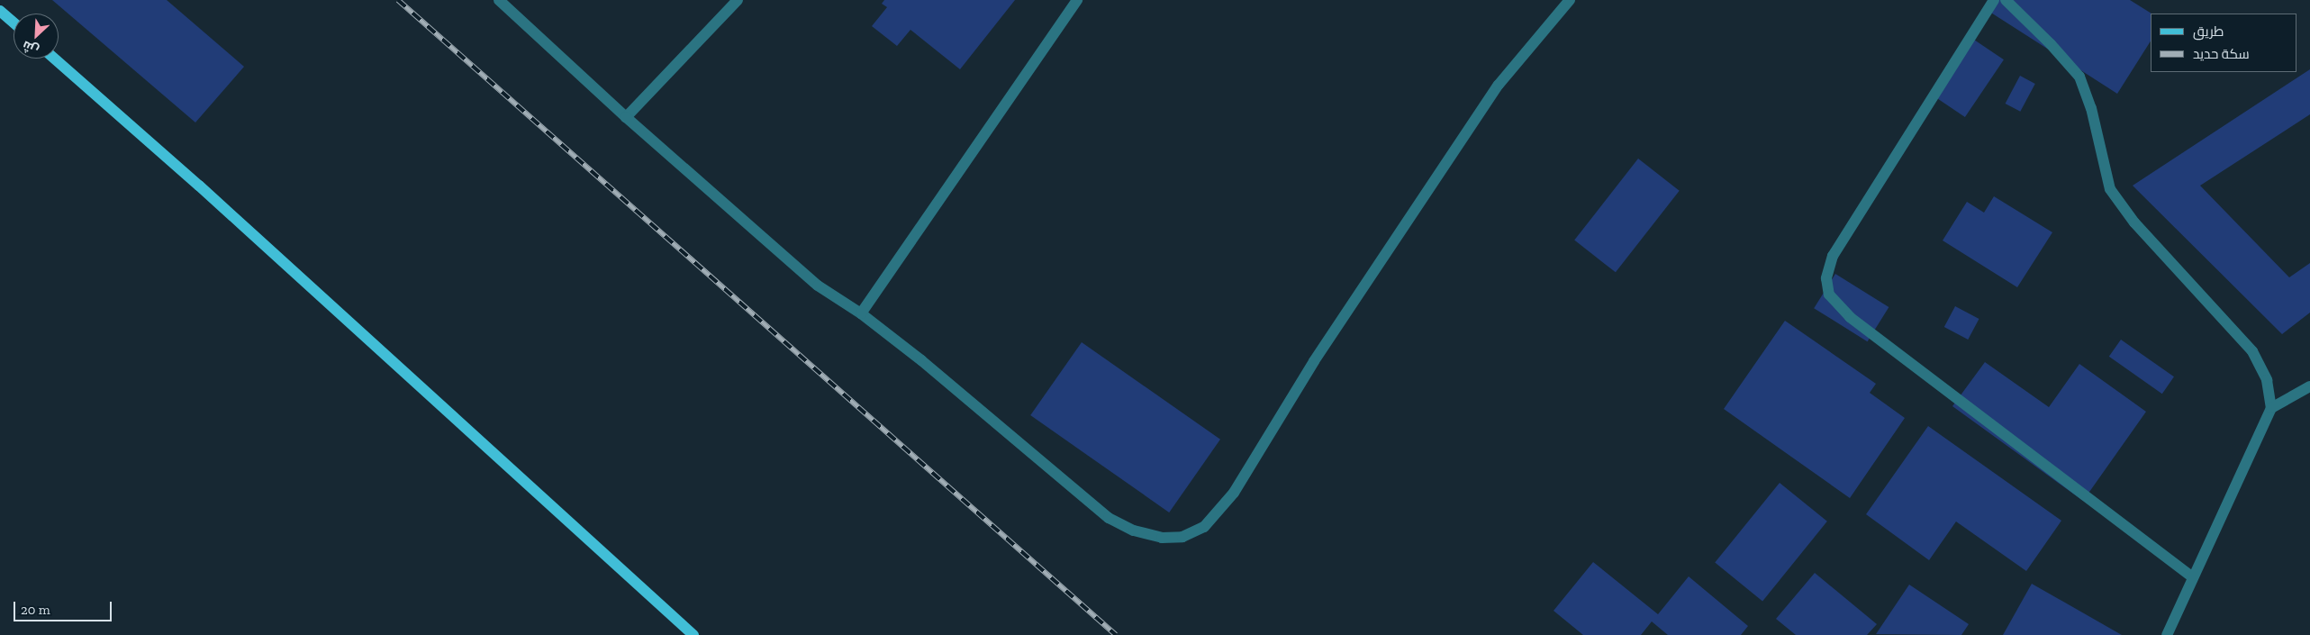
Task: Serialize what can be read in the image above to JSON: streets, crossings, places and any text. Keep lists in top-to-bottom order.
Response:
{
  "legend": ["طريق", "سكة حديد"],
  "scale_bar": "20 m",
  "north": "bottom left"
}
